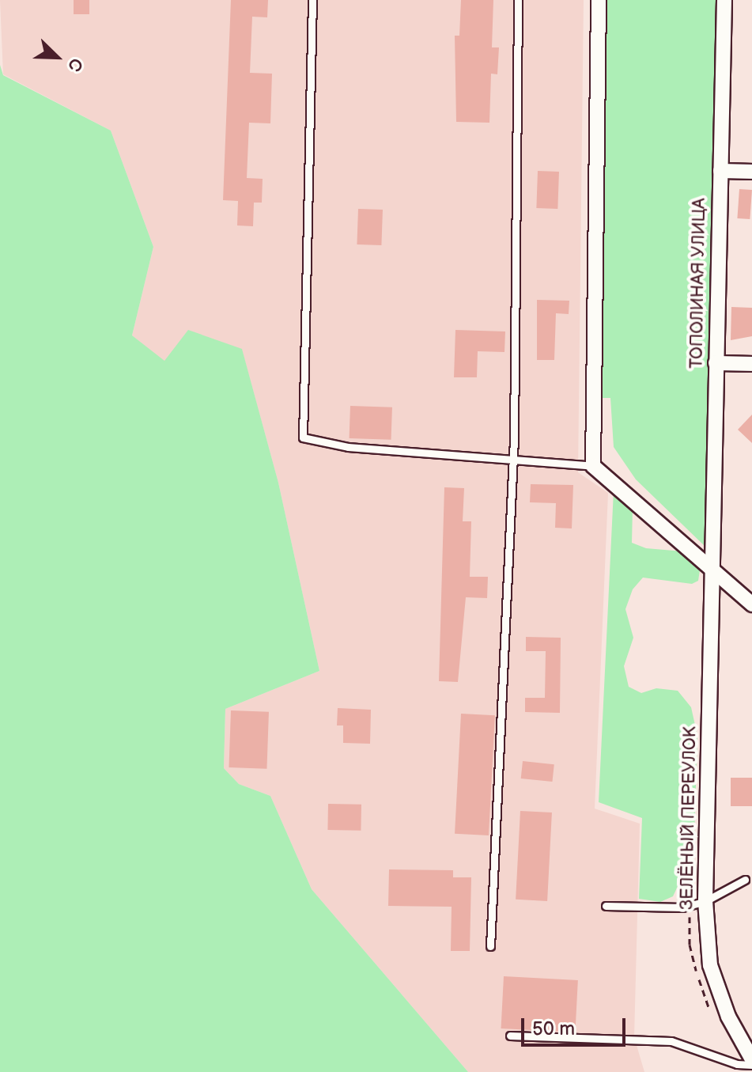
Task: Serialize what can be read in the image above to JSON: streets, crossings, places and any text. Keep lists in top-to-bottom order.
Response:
{
  "streets": {
    "street": ["ТОПОЛИНАЯ УЛИЦА", "ЗЕЛЁНЫЙ ПЕРЕУЛОК"]
  },
  "crossings": [
    ["ТОПОЛИНАЯ УЛИЦА", "ЗЕЛЁНЫЙ ПЕРЕУЛОК"]
  ],
  "scale_bar": "50 m",
  "north": "bottom right"
}
